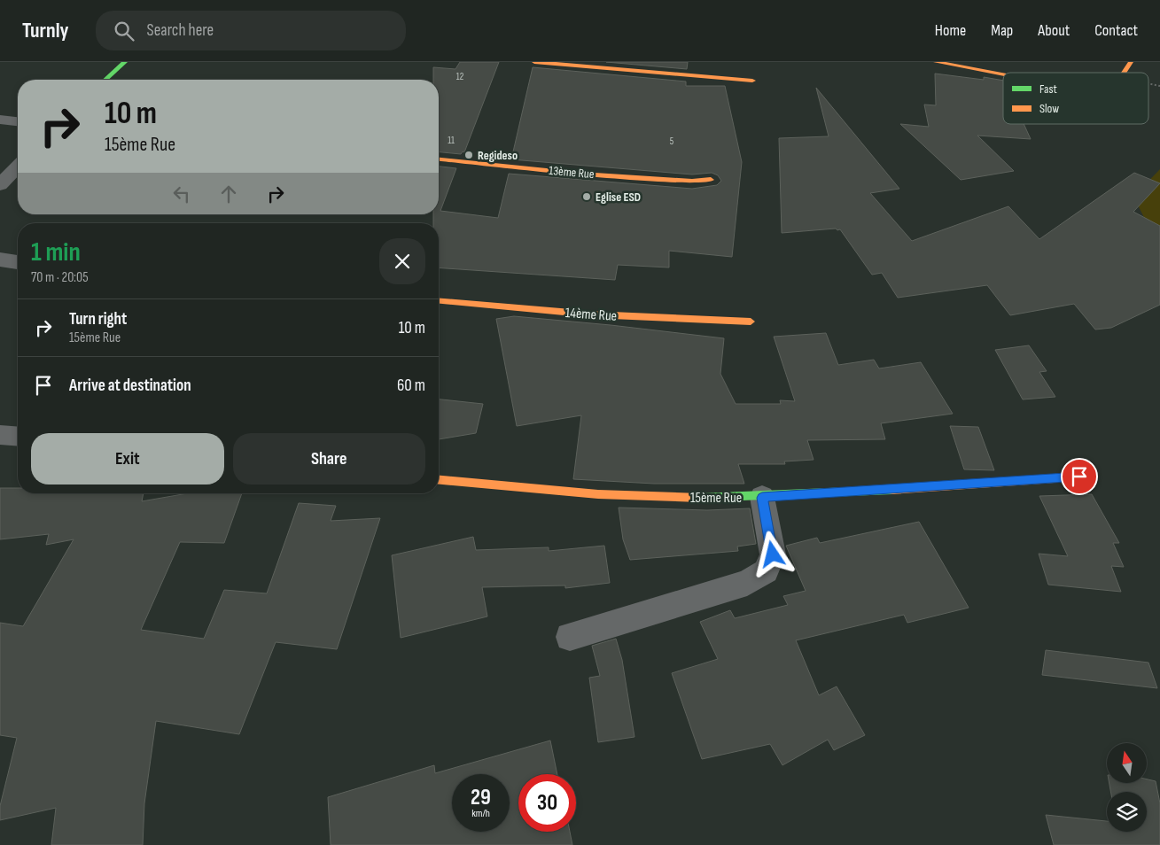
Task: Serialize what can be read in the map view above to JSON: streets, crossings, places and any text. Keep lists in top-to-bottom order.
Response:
{
  "streets": {
    "street": ["13ème Rue", "14ème Rue", "15ème Rue"]
  },
  "places": ["Regideso", "Eglise ESD"],
  "house_numbers": ["12", "11", "5"],
  "legend": ["Fast", "Slow"],
  "north": "top",
  "page": {
    "header": "Turnly",
    "search": "Search here",
    "nav": [
      "Home",
      "Map",
      "About",
      "Contact"
    ],
    "turn": ["10 m", "15ème Rue"],
    "heading": ["1 min", "70 m · 20:05"],
    "list": [
      {
        "name": "Turn right",
        "note": "15ème Rue",
        "value": "10 m"
      },
      {
        "name": "Arrive at destination",
        "value": "60 m"
      }
    ],
    "buttons": ["Exit", "Share"],
    "speed": "29 km/h",
    "limit": "30"
  }
}
